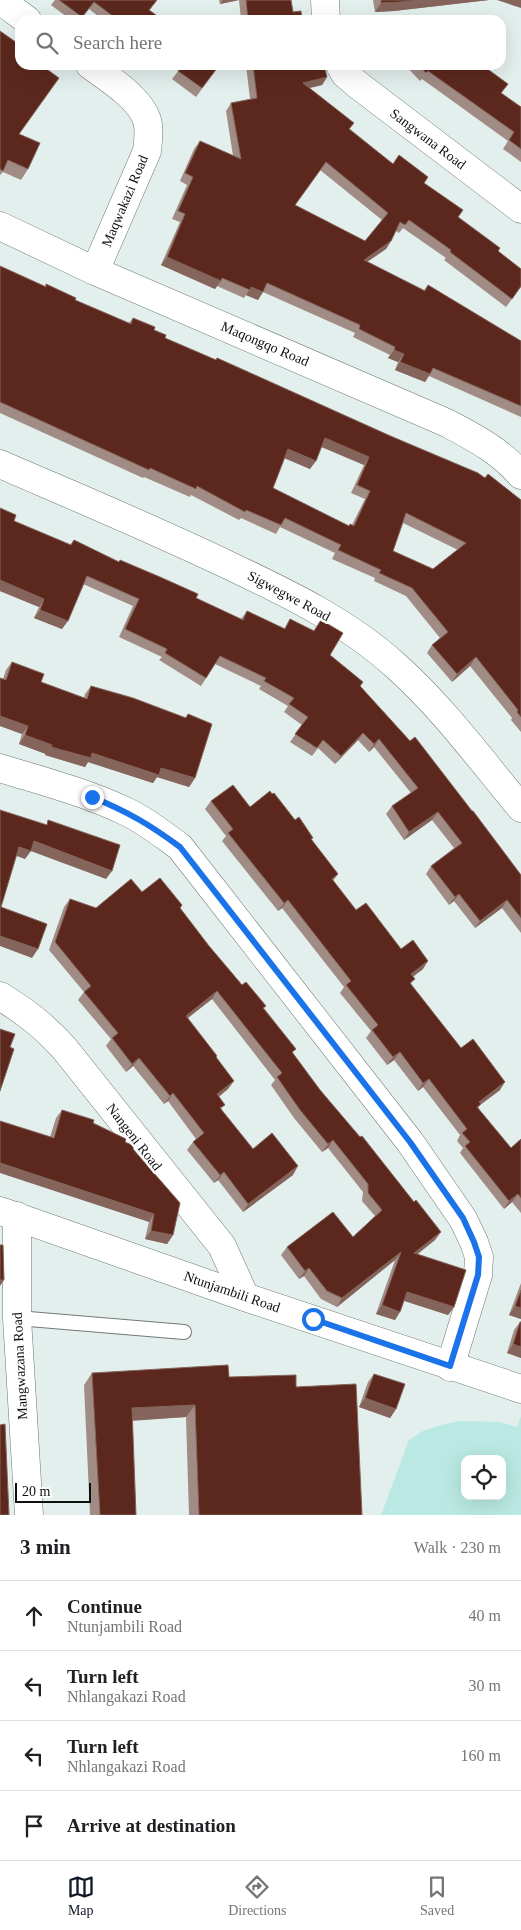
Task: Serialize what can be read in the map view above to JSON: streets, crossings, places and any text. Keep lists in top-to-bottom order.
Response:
{
  "streets": {
    "street": [
      "Sangwana Road",
      "Maqwakazi Road",
      "Maqongqo Road",
      "Sigwegwe Road",
      "Nangeni Road",
      "Ntunjambili Road",
      "Mangwazana Road"
    ]
  },
  "crossings": [
    ["Maqwakazi Road", "Maqongqo Road"],
    ["Nangeni Road", "Ntunjambili Road"],
    ["Ntunjambili Road", "Mangwazana Road"]
  ],
  "scale_bar": "20 m",
  "page": {
    "search": "Search here",
    "scale": "20 m",
    "heading": ["3 min", "Walk · 230 m"],
    "list": [
      ["Continue", "Ntunjambili Road", "40 m"],
      ["Turn left", "Nhlangakazi Road", "30 m"],
      ["Turn left", "Nhlangakazi Road", "160 m"],
      "Arrive at destination"
    ],
    "nav": ["Map", "Directions", "Saved"]
  }
}
